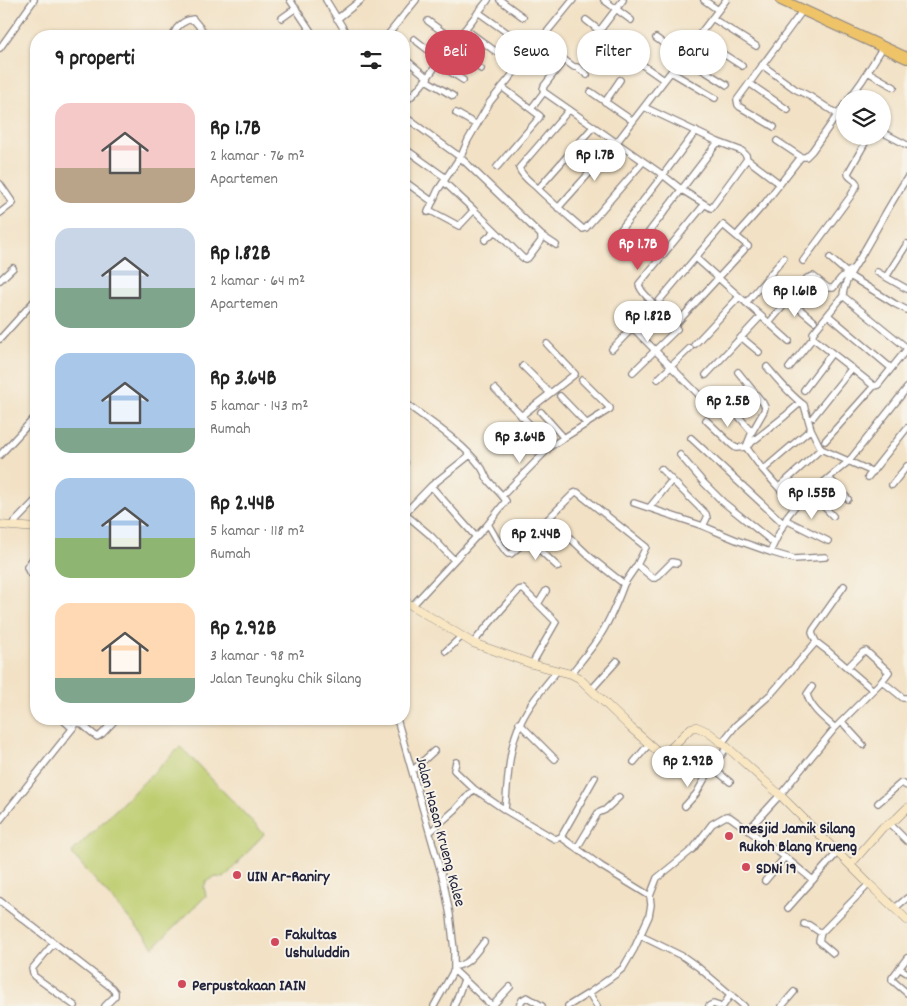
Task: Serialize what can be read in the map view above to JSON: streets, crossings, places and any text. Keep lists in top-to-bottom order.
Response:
{
  "streets": {
    "street": ["Jalan Hasan Krueng Kalee"]
  },
  "places": [
    "mesjid Jamik Silang Rukoh Blang Krueng",
    "SDNi 19",
    "UIN Ar-Raniry",
    "Fakultas Ushuluddin",
    "Perpustakaan IAIN"
  ],
  "page": {
    "chip": [
      "Beli",
      "Sewa",
      "Filter",
      "Baru"
    ],
    "heading": "9 properti",
    "list": [
      {
        "name": "Rp 1.7B",
        "note": "2 kamar · 76 m² · Apartemen"
      },
      {
        "name": "Rp 1.82B",
        "note": "2 kamar · 64 m² · Apartemen"
      },
      {
        "name": "Rp 3.64B",
        "note": "5 kamar · 143 m² · Rumah"
      },
      {
        "name": "Rp 2.44B",
        "note": "5 kamar · 118 m² · Rumah"
      },
      {
        "name": "Rp 2.92B",
        "note": "3 kamar · 98 m² · Jalan Teungku Chik Silang"
      }
    ],
    "price": [
      "Rp 1.7B",
      "Rp 1.7B",
      "Rp 1.61B",
      "Rp 1.82B",
      "Rp 2.5B",
      "Rp 3.64B",
      "Rp 1.55B",
      "Rp 2.44B",
      "Rp 2.92B"
    ]
  }
}
